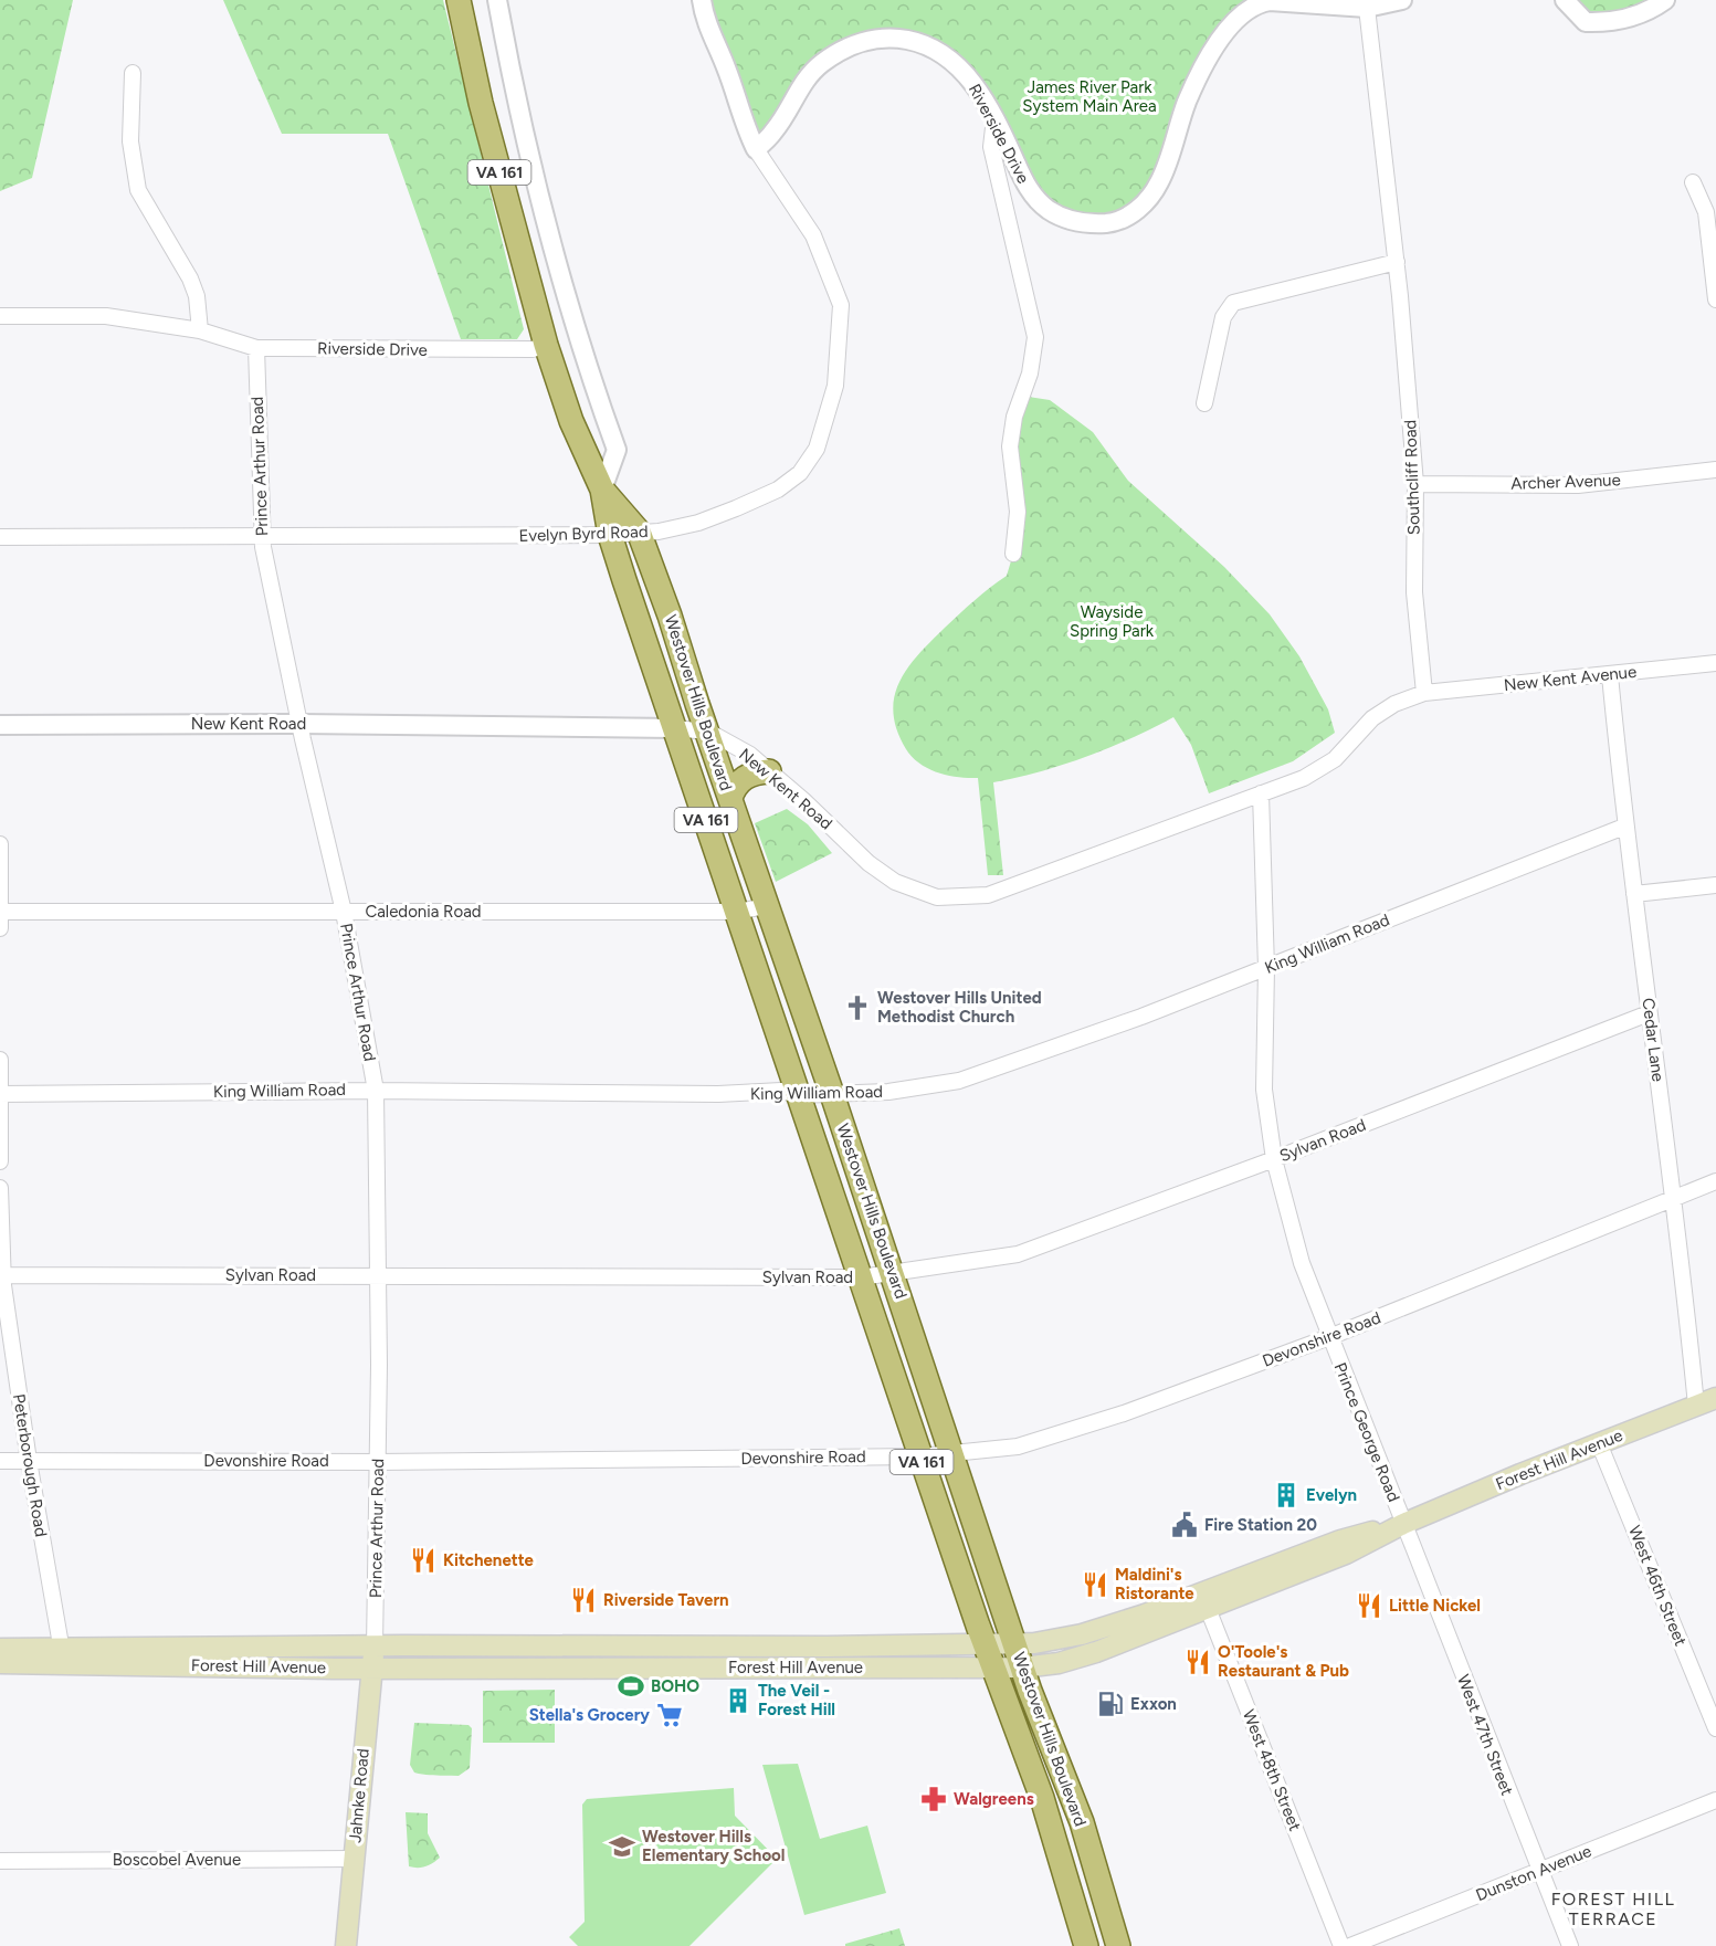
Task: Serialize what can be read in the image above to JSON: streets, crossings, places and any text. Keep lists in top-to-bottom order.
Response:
{
  "streets": {
    "main road": [
      "VA 161",
      "Westover Hills Boulevard",
      "Forest Hill Avenue",
      "Jahnke Road"
    ],
    "street": [
      "Riverside Drive",
      "Prince Arthur Road",
      "Southcliff Road",
      "Archer Avenue",
      "Evelyn Byrd Road",
      "New Kent Avenue",
      "New Kent Road",
      "Caledonia Road",
      "King William Road",
      "Cedar Lane",
      "Sylvan Road",
      "Devonshire Road",
      "Prince George Road",
      "Peterborough Road",
      "West 46th Street",
      "West 47th Street",
      "West 48th Street",
      "Boscobel Avenue",
      "Dunston Avenue"
    ]
  },
  "crossings": [
    ["Riverside Drive", "Prince Arthur Road"],
    ["Riverside Drive", "Southcliff Road"],
    ["Riverside Drive", "Evelyn Byrd Road"],
    ["Riverside Drive", "Westover Hills Boulevard"],
    ["Prince Arthur Road", "Evelyn Byrd Road"],
    ["Prince Arthur Road", "New Kent Road"],
    ["Prince Arthur Road", "Caledonia Road"],
    ["Prince Arthur Road", "King William Road"],
    ["Prince Arthur Road", "Sylvan Road"],
    ["Prince Arthur Road", "Devonshire Road"],
    ["Prince Arthur Road", "Forest Hill Avenue"],
    ["Prince Arthur Road", "Jahnke Road"],
    ["Southcliff Road", "Archer Avenue"],
    ["Southcliff Road", "New Kent Avenue"],
    ["Southcliff Road", "New Kent Road"],
    ["Evelyn Byrd Road", "Westover Hills Boulevard"],
    ["New Kent Avenue", "New Kent Road"],
    ["New Kent Avenue", "Cedar Lane"],
    ["Westover Hills Boulevard", "New Kent Road"],
    ["Westover Hills Boulevard", "Caledonia Road"],
    ["Westover Hills Boulevard", "King William Road"],
    ["Westover Hills Boulevard", "Sylvan Road"],
    ["Westover Hills Boulevard", "Devonshire Road"],
    ["Westover Hills Boulevard", "Forest Hill Avenue"],
    ["New Kent Road", "Prince George Road"],
    ["King William Road", "Cedar Lane"],
    ["King William Road", "Prince George Road"],
    ["Cedar Lane", "Sylvan Road"],
    ["Cedar Lane", "Devonshire Road"],
    ["Cedar Lane", "Forest Hill Avenue"],
    ["Sylvan Road", "Prince George Road"],
    ["Sylvan Road", "Peterborough Road"],
    ["Devonshire Road", "Prince George Road"],
    ["Devonshire Road", "Peterborough Road"],
    ["Prince George Road", "Forest Hill Avenue"],
    ["Prince George Road", "West 47th Street"],
    ["Forest Hill Avenue", "Peterborough Road"],
    ["Forest Hill Avenue", "West 46th Street"],
    ["Forest Hill Avenue", "West 47th Street"],
    ["Forest Hill Avenue", "West 48th Street"],
    ["Forest Hill Avenue", "Jahnke Road"],
    ["West 47th Street", "Dunston Avenue"],
    ["Jahnke Road", "Boscobel Avenue"]
  ],
  "districts": ["FOREST HILL TERRACE"],
  "parks": ["James River Park System Main Area", "Wayside Spring Park"],
  "places": {
    "church": ["Westover Hills United Methodist Church"],
    "building": ["Evelyn", "The Veil - Forest Hill"],
    "public building": ["Fire Station 20"],
    "restaurant": [
      "Kitchenette",
      "Maldini's Ristorante",
      "Riverside Tavern",
      "Little Nickel",
      "O'Toole's Restaurant & Pub"
    ],
    "sports": ["BOHO"],
    "fuel station": ["Exxon"],
    "supermarket": ["Stella's Grocery"],
    "pharmacy": ["Walgreens"],
    "school or university": ["Westover Hills Elementary School"]
  }
}
